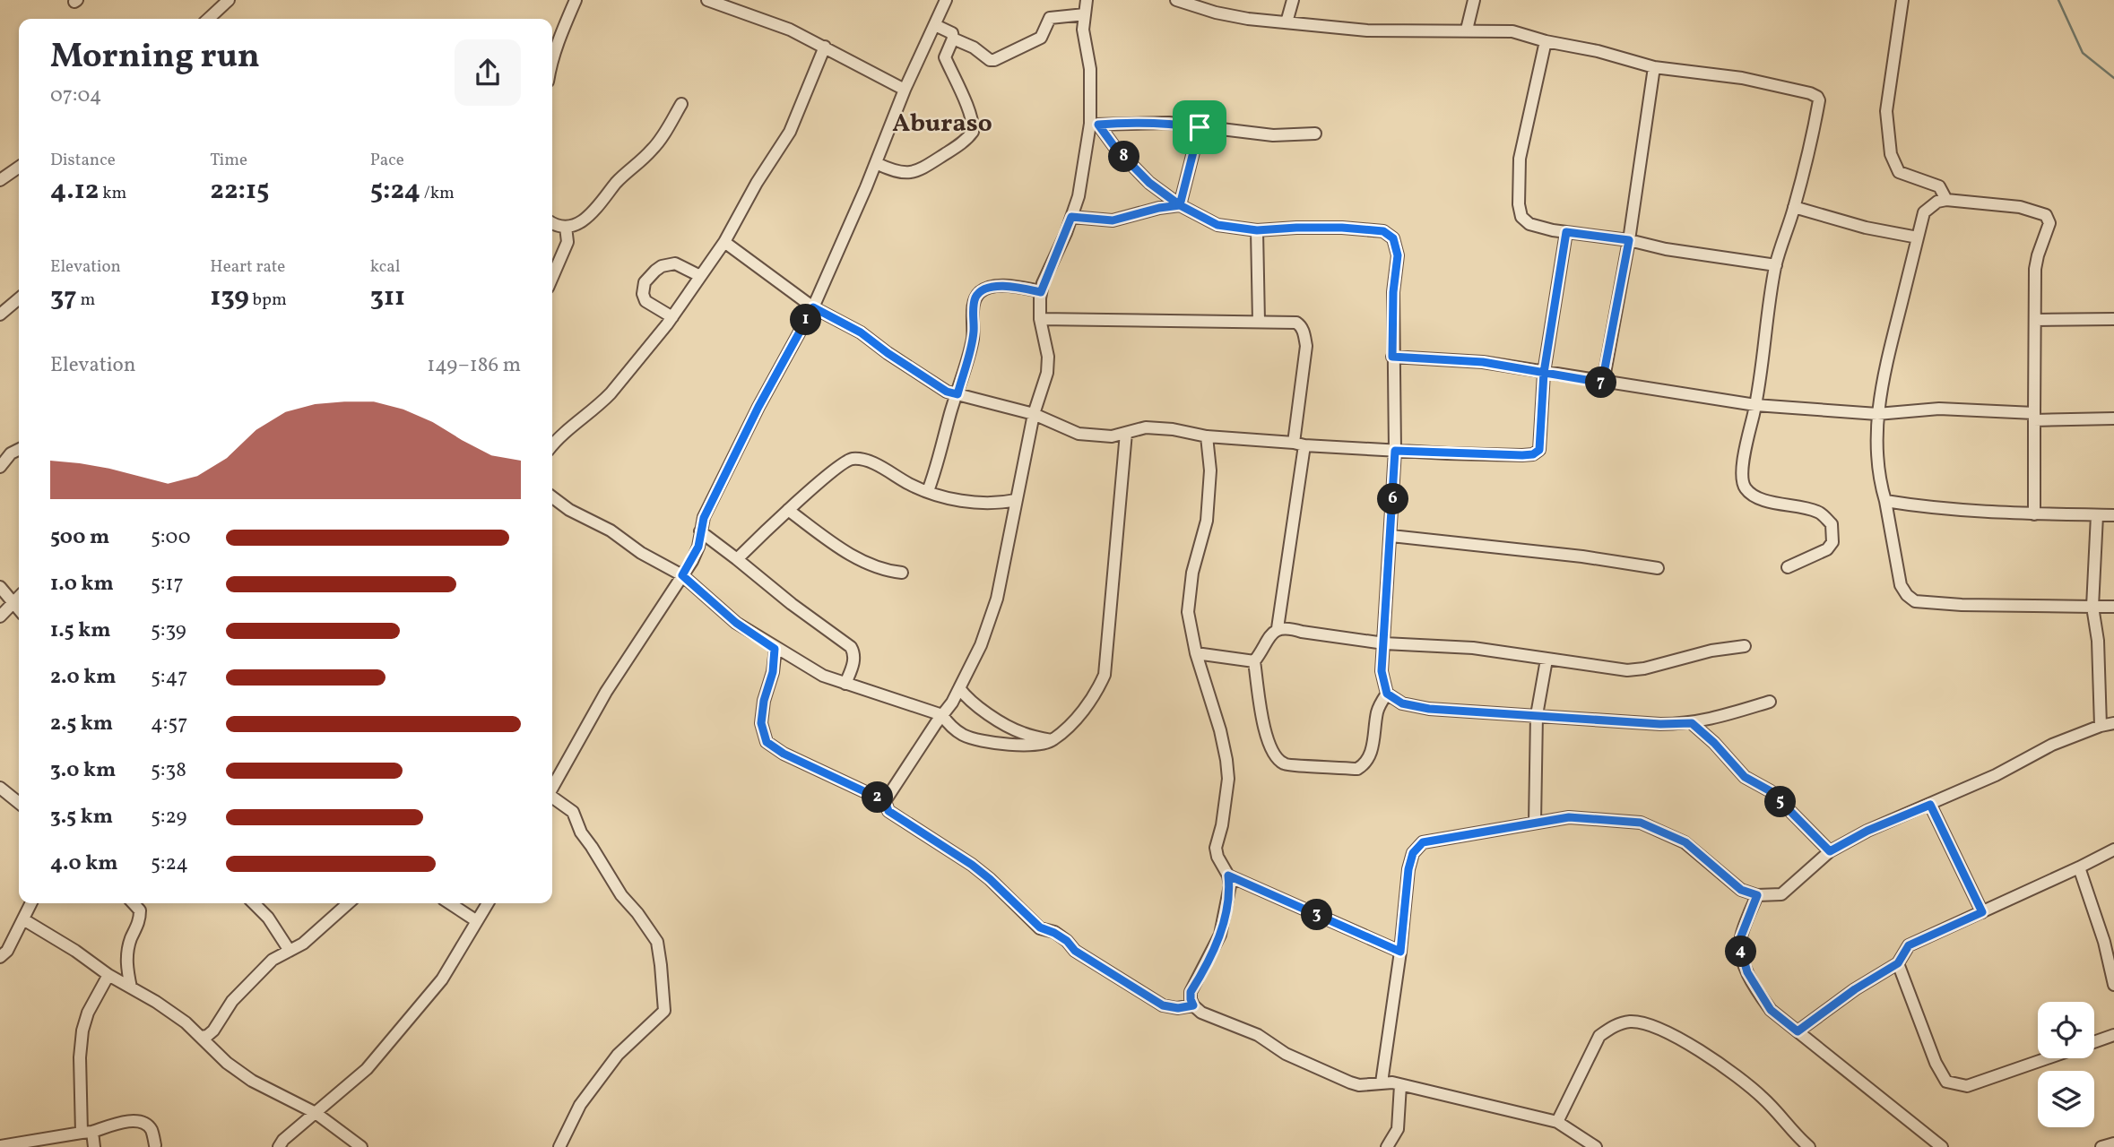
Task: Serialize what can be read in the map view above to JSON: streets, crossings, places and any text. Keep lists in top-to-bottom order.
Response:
{
  "districts": ["Aburaso"],
  "page": {
    "heading": ["Morning run", "07:04"],
    "stats": [
      ["Distance", "4.12 km"],
      ["Time", "22:15"],
      ["Pace", "5:24 /km"],
      ["Elevation", "37 m"],
      ["Heart rate", "139 bpm"],
      ["kcal", "311"]
    ],
    "pins": [
      "8",
      "1",
      "7",
      "6",
      "2",
      "5",
      "3",
      "4"
    ],
    "chart": ["Elevation", "149–186 m"],
    "list": [
      {
        "name": "500 m",
        "note": "5:00"
      },
      {
        "name": "1.0 km",
        "note": "5:17"
      },
      {
        "name": "1.5 km",
        "note": "5:39"
      },
      {
        "name": "2.0 km",
        "note": "5:47"
      },
      {
        "name": "2.5 km",
        "note": "4:57"
      },
      {
        "name": "3.0 km",
        "note": "5:38"
      },
      {
        "name": "3.5 km",
        "note": "5:29"
      },
      {
        "name": "4.0 km",
        "note": "5:24"
      }
    ]
  }
}
